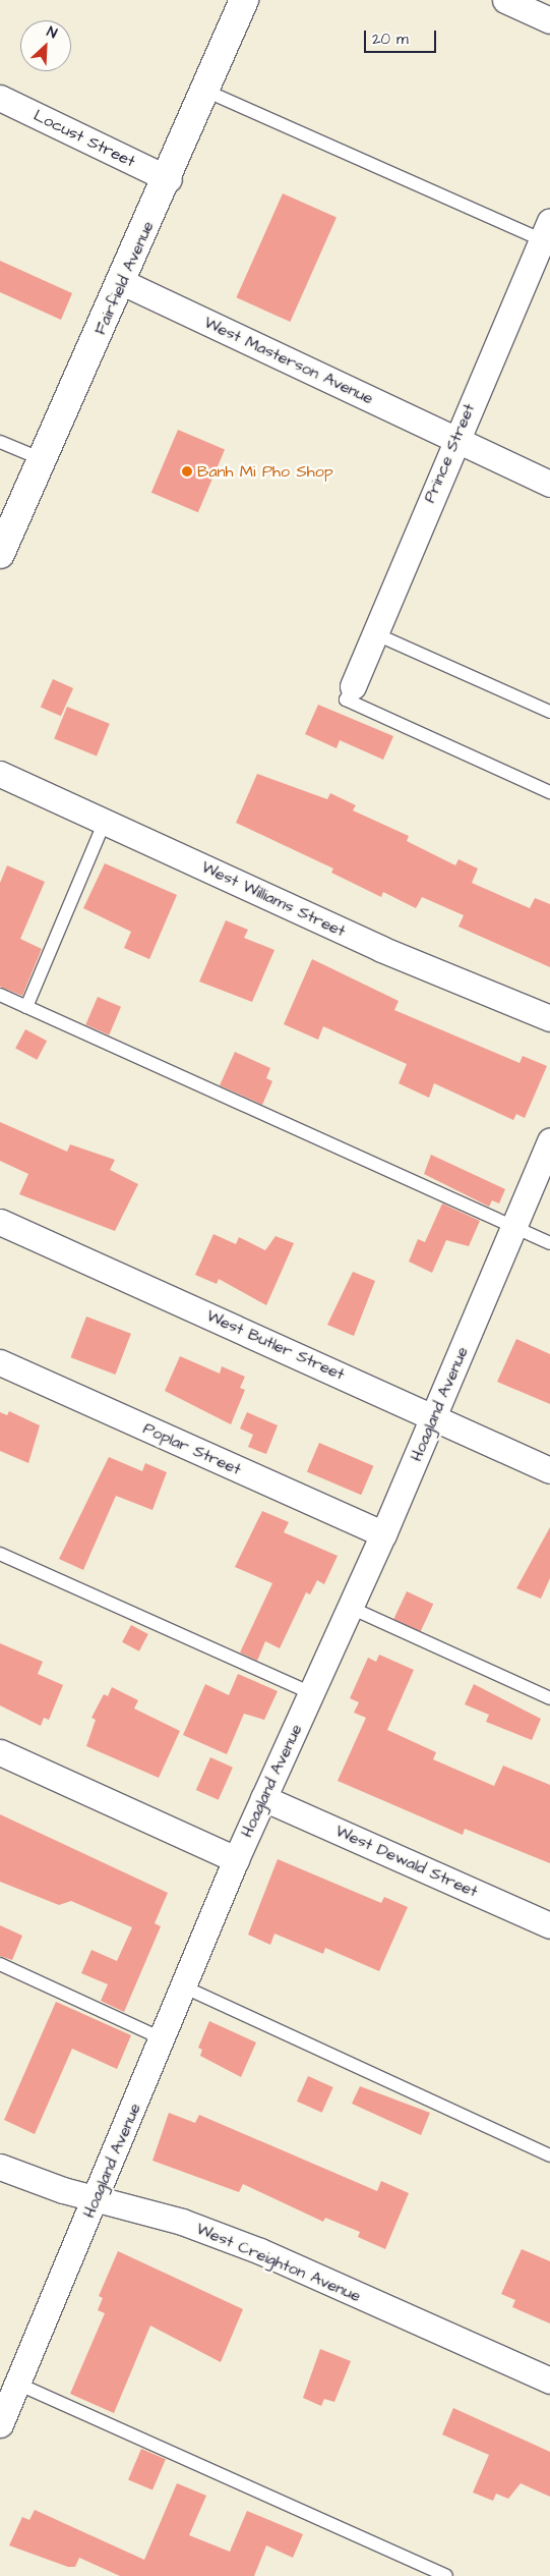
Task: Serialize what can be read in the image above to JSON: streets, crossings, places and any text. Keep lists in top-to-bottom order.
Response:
{
  "streets": {
    "main road": ["Fairfield Avenue"],
    "street": [
      "Locust Street",
      "West Masterson Avenue",
      "Prince Street",
      "West Williams Street",
      "West Butler Street",
      "Hoagland Avenue",
      "Poplar Street",
      "West Dewald Street",
      "West Creighton Avenue"
    ]
  },
  "crossings": [
    ["Locust Street", "Fairfield Avenue"],
    ["Fairfield Avenue", "West Masterson Avenue"],
    ["West Masterson Avenue", "Prince Street"],
    ["West Butler Street", "Hoagland Avenue"],
    ["Hoagland Avenue", "Poplar Street"],
    ["Hoagland Avenue", "West Dewald Street"],
    ["Hoagland Avenue", "West Creighton Avenue"]
  ],
  "places": ["Banh Mi Pho Shop"],
  "scale_bar": "20 m",
  "north": "top right"
}
